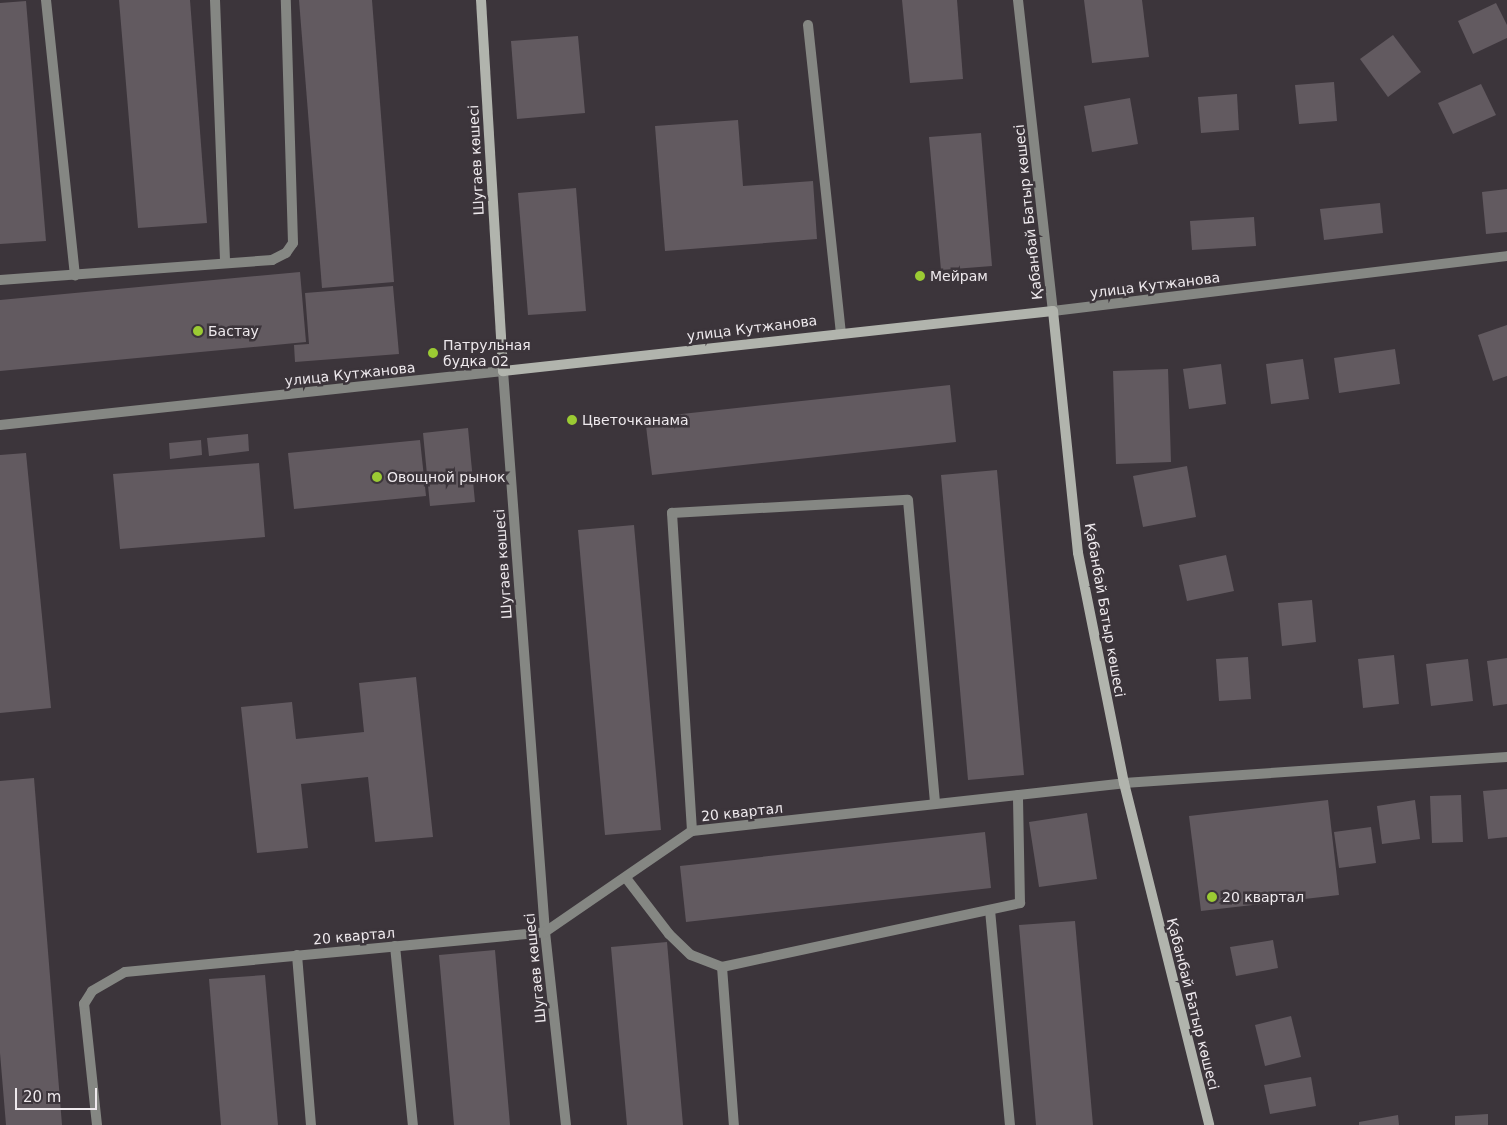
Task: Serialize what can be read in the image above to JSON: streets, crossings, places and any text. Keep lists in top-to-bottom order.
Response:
{
  "streets": {
    "main road": ["Шугаев көшесі", "Қабанбай Батыр көшесі", "улица Кутжанова"],
    "street": ["20 квартал"]
  },
  "crossings": [
    ["Шугаев көшесі", "улица Кутжанова"],
    ["Шугаев көшесі", "20 квартал"],
    ["Қабанбай Батыр көшесі", "улица Кутжанова"],
    ["Қабанбай Батыр көшесі", "20 квартал"]
  ],
  "places": [
    "Мейрам",
    "Бастау",
    "Патрульная будка 02",
    "Цветочканама",
    "Овощной рынок",
    "20 квартал"
  ],
  "scale_bar": "20 m"
}
